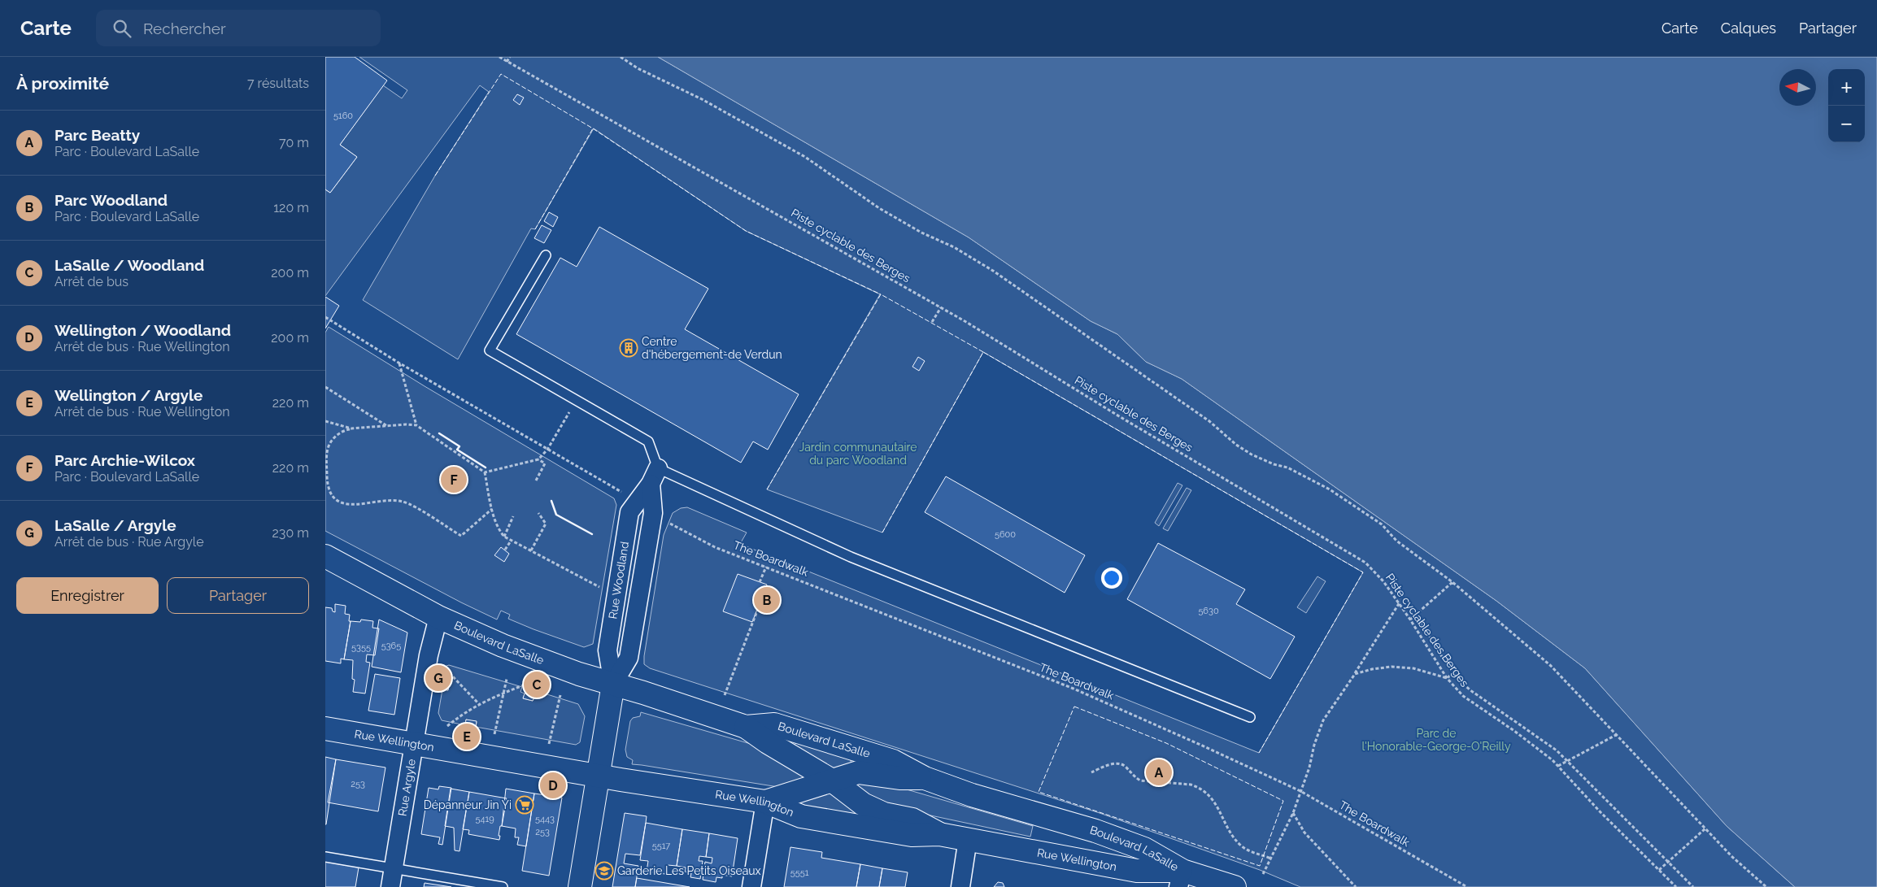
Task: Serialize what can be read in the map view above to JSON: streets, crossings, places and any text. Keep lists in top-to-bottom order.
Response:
{
  "streets": {
    "main road": ["Rue Woodland", "Boulevard LaSalle", "Rue Wellington"],
    "street": ["Rue Argyle"],
    "path": ["Piste cyclable des Berges", "The Boardwalk"]
  },
  "crossings": [
    ["Rue Woodland", "Boulevard LaSalle"],
    ["Rue Woodland", "Rue Wellington"],
    ["Boulevard LaSalle", "Rue Wellington"],
    ["Boulevard LaSalle", "Rue Argyle"],
    ["Rue Wellington", "Rue Argyle"]
  ],
  "parks": ["Jardin communautaire du parc Woodland", "Parc de l'Honorable-George-O'Reilly"],
  "places": {
    "building": ["Centre d'hébergement-de Verdun"],
    "supermarket": ["Dépanneur Jin Yi"],
    "school or university": ["Garderie Les Petits Oiseaux"]
  },
  "house_numbers": [
    "5160",
    "5600",
    "5630",
    "5365",
    "5355",
    "253",
    "5419",
    "5443",
    "253",
    "5517",
    "5551"
  ],
  "north": "left",
  "page": {
    "header": "Carte",
    "search": "Rechercher",
    "nav": ["Carte", "Calques", "Partager"],
    "heading": ["À proximité", "7 résultats"],
    "map_buttons": ["+", "−"],
    "list": [
      {
        "mark": "A",
        "name": "Parc Beatty",
        "note": "Parc · Boulevard LaSalle",
        "value": "70 m"
      },
      {
        "mark": "B",
        "name": "Parc Woodland",
        "note": "Parc · Boulevard LaSalle",
        "value": "120 m"
      },
      {
        "mark": "C",
        "name": "LaSalle / Woodland",
        "note": "Arrêt de bus",
        "value": "200 m"
      },
      {
        "mark": "D",
        "name": "Wellington / Woodland",
        "note": "Arrêt de bus · Rue Wellington",
        "value": "200 m"
      },
      {
        "mark": "E",
        "name": "Wellington / Argyle",
        "note": "Arrêt de bus · Rue Wellington",
        "value": "220 m"
      },
      {
        "mark": "F",
        "name": "Parc Archie-Wilcox",
        "note": "Parc · Boulevard LaSalle",
        "value": "220 m"
      },
      {
        "mark": "G",
        "name": "LaSalle / Argyle",
        "note": "Arrêt de bus · Rue Argyle",
        "value": "230 m"
      }
    ],
    "pins": [
      "F",
      "B",
      "G",
      "C",
      "E",
      "A",
      "D"
    ],
    "buttons": ["Enregistrer", "Partager"]
  }
}
